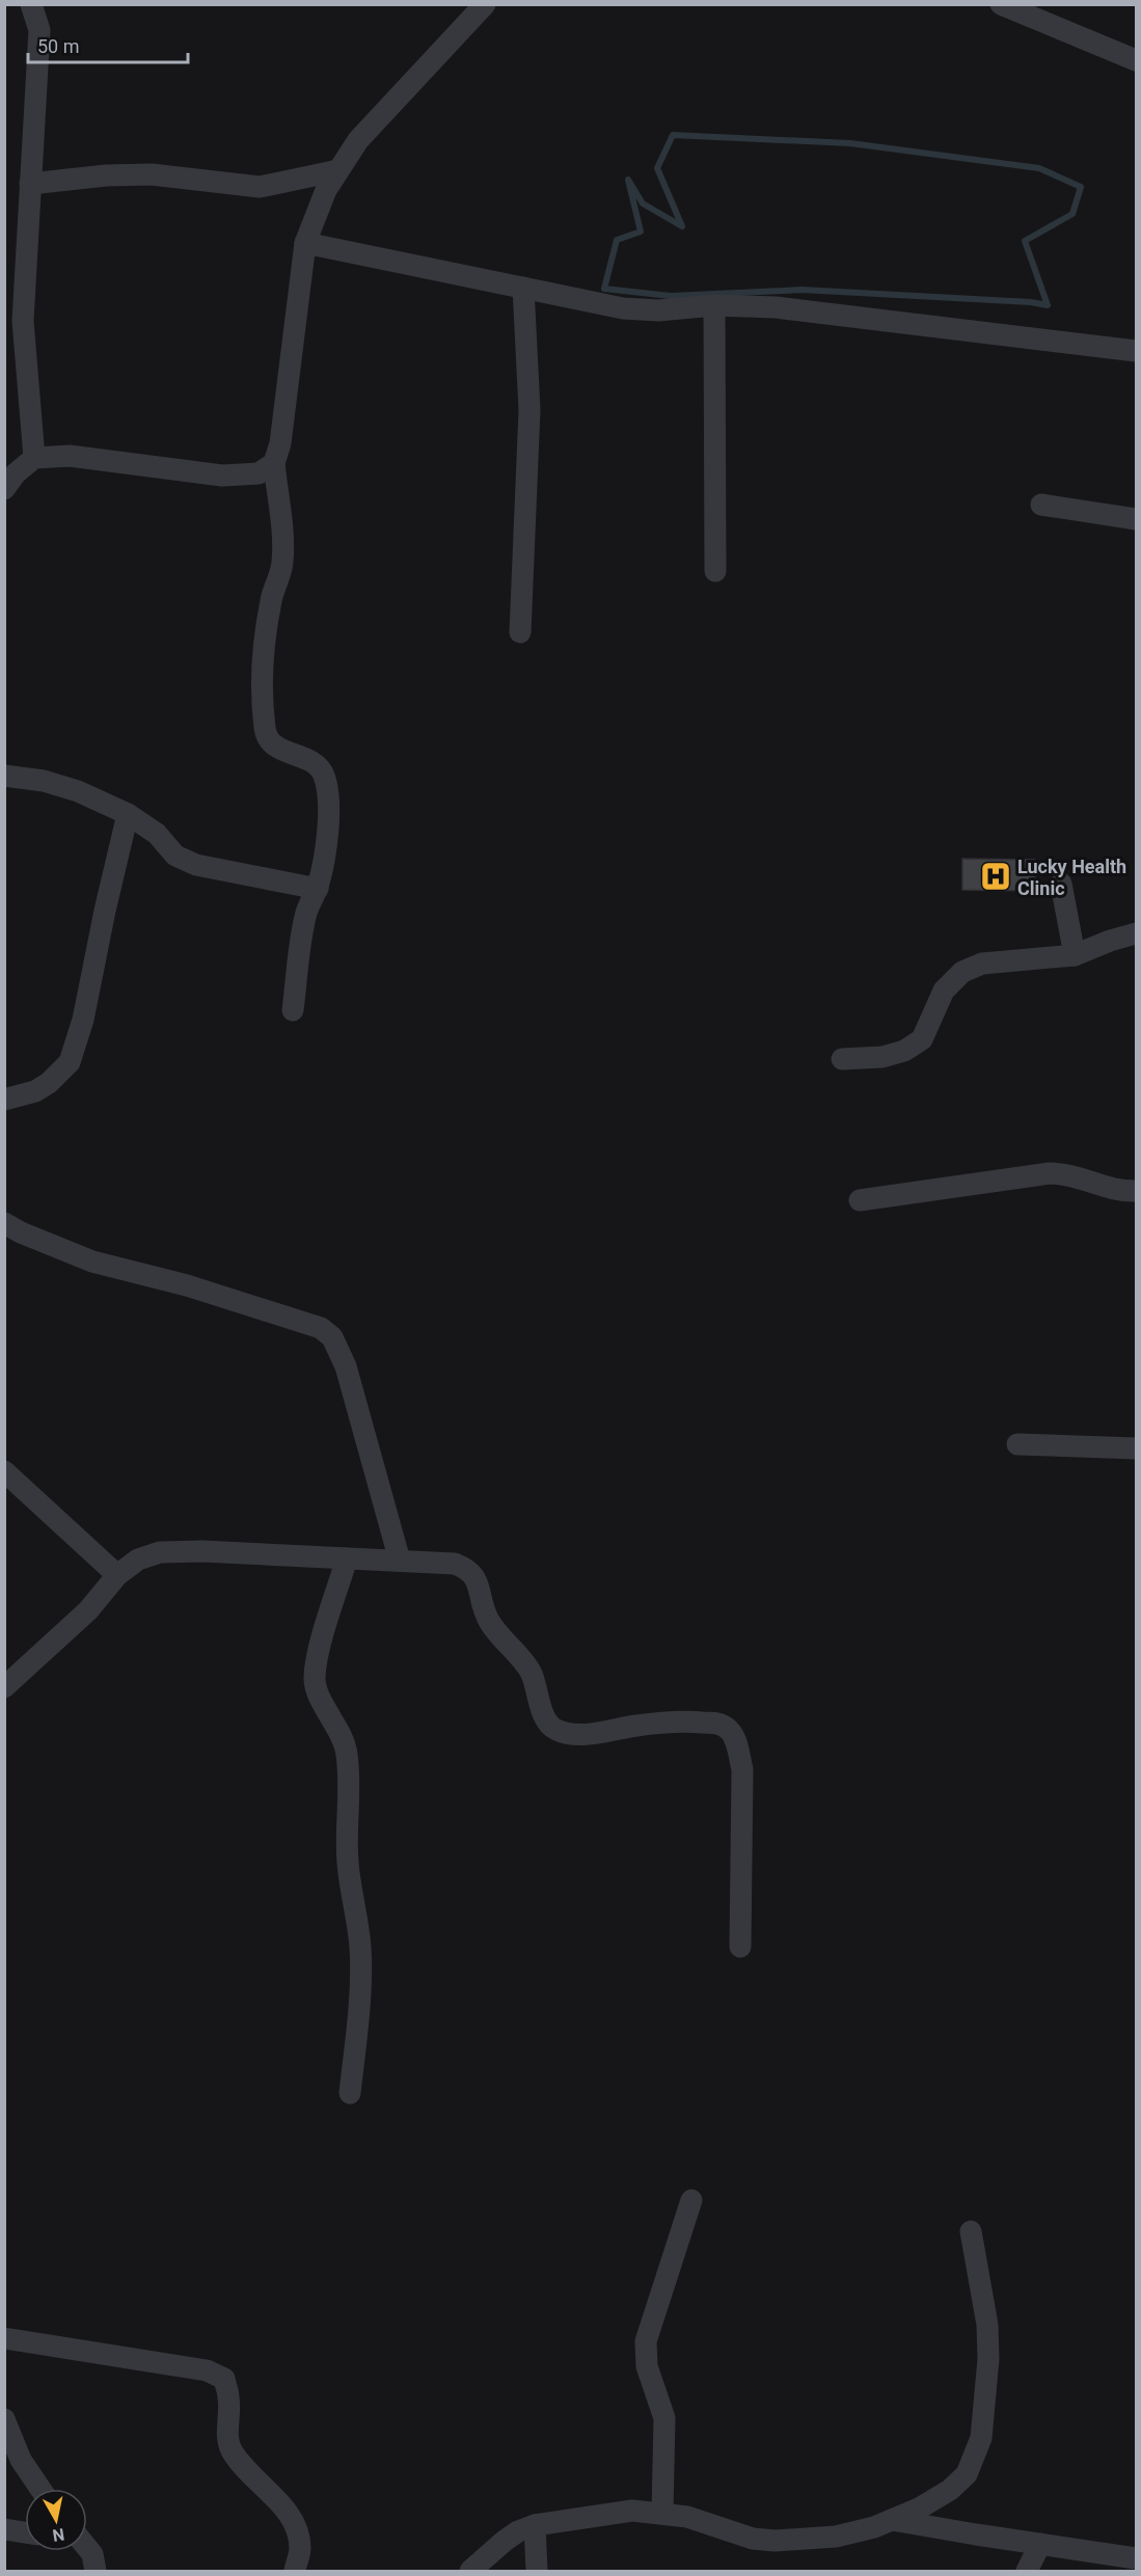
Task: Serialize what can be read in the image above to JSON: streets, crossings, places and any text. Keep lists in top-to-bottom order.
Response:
{
  "places": {
    "hospital": ["Lucky Health Clinic"]
  },
  "scale_bar": "50 m",
  "north": "bottom"
}
